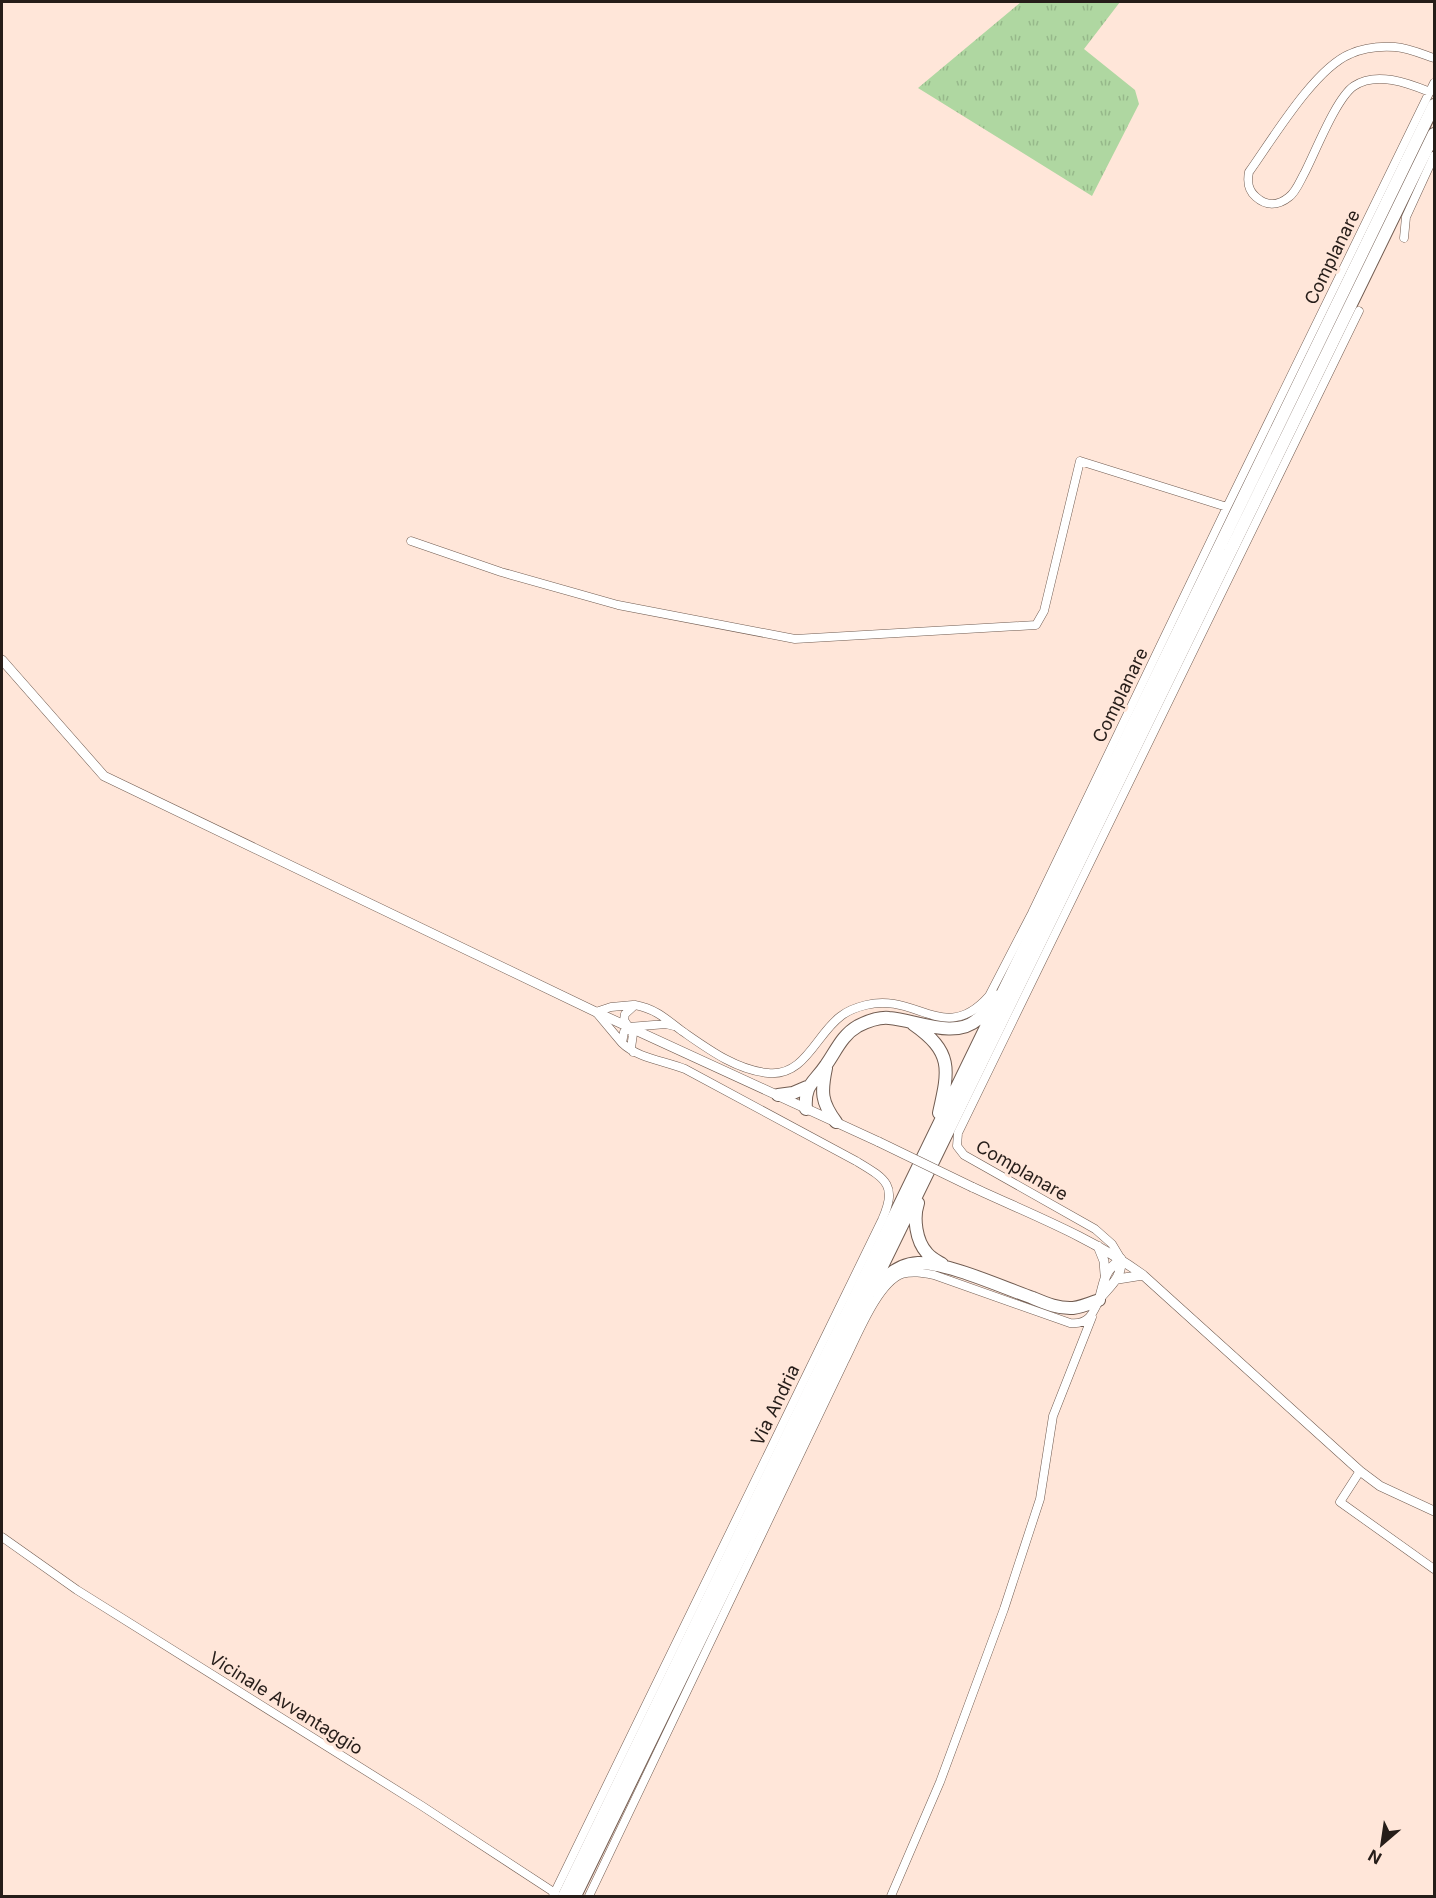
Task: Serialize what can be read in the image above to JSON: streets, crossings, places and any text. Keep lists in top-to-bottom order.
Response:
{
  "streets": {
    "street": ["Complanare", "Via Andria", "Vicinale Avvantaggio"]
  },
  "crossings": [
    ["Via Andria", "Vicinale Avvantaggio"]
  ],
  "north": "bottom left"
}
